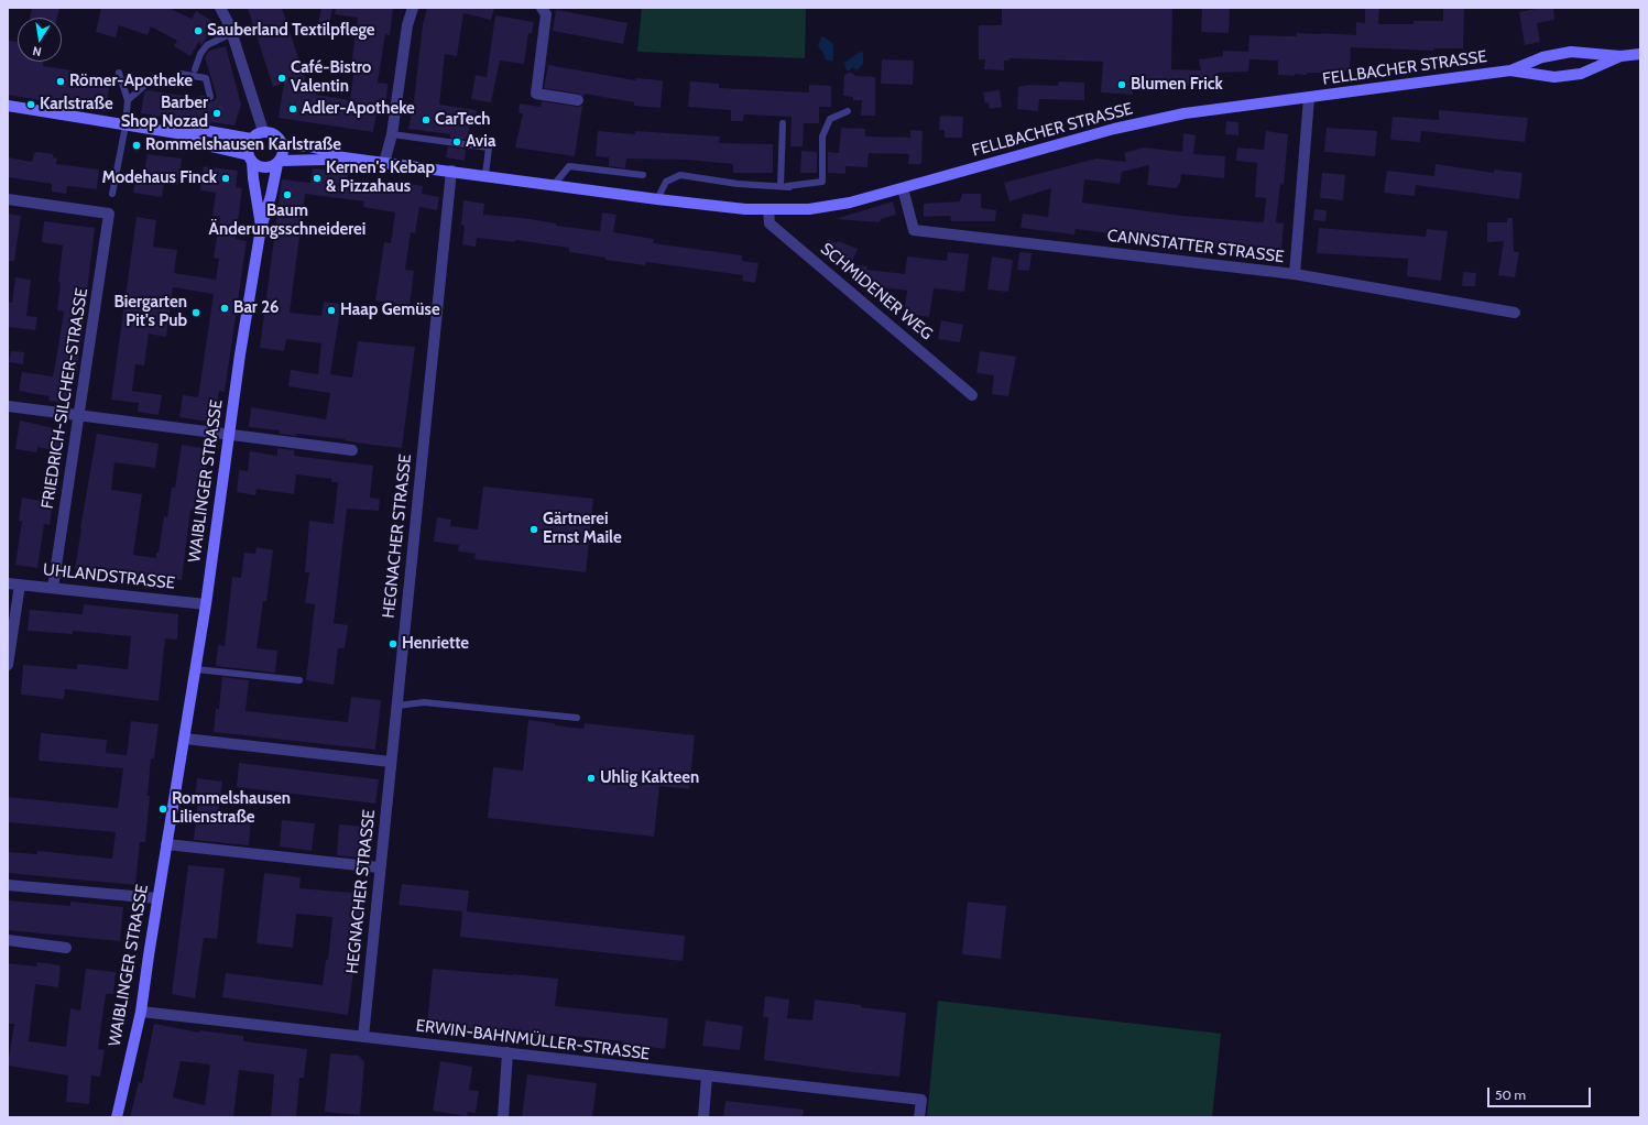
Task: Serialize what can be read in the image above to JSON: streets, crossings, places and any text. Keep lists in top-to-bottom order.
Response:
{
  "streets": {
    "main road": ["FELLBACHER STRASSE", "WAIBLINGER STRASSE"],
    "street": [
      "CANNSTATTER STRASSE",
      "SCHMIDENER WEG",
      "FRIEDRICH-SILCHER-STRASSE",
      "HEGNACHER STRASSE",
      "UHLANDSTRASSE",
      "ERWIN-BAHNMÜLLER-STRASSE"
    ]
  },
  "crossings": [
    ["FELLBACHER STRASSE", "CANNSTATTER STRASSE"],
    ["FELLBACHER STRASSE", "SCHMIDENER WEG"],
    ["FELLBACHER STRASSE", "WAIBLINGER STRASSE"],
    ["FELLBACHER STRASSE", "HEGNACHER STRASSE"],
    ["FRIEDRICH-SILCHER-STRASSE", "UHLANDSTRASSE"],
    ["WAIBLINGER STRASSE", "UHLANDSTRASSE"],
    ["WAIBLINGER STRASSE", "ERWIN-BAHNMÜLLER-STRASSE"],
    ["HEGNACHER STRASSE", "ERWIN-BAHNMÜLLER-STRASSE"]
  ],
  "places": [
    "Sauberland Textilpflege",
    "Café-Bistro Valentin",
    "Römer-Apotheke",
    "Blumen Frick",
    "Karlstraße",
    "Adler-Apotheke",
    "Barber Shop Nozad",
    "CarTech",
    "Avia",
    "Rommelshausen Karlstraße",
    "Modehaus Finck",
    "Kernen's Kebap & Pizzahaus",
    "Baum Änderungsschneiderei",
    "Bar 26",
    "Haap Gemüse",
    "Biergarten Pit's Pub",
    "Gärtnerei Ernst Maile",
    "Henriette",
    "Uhlig Kakteen",
    "Rommelshausen Lilienstraße"
  ],
  "scale_bar": "50 m",
  "north": "bottom"
}
